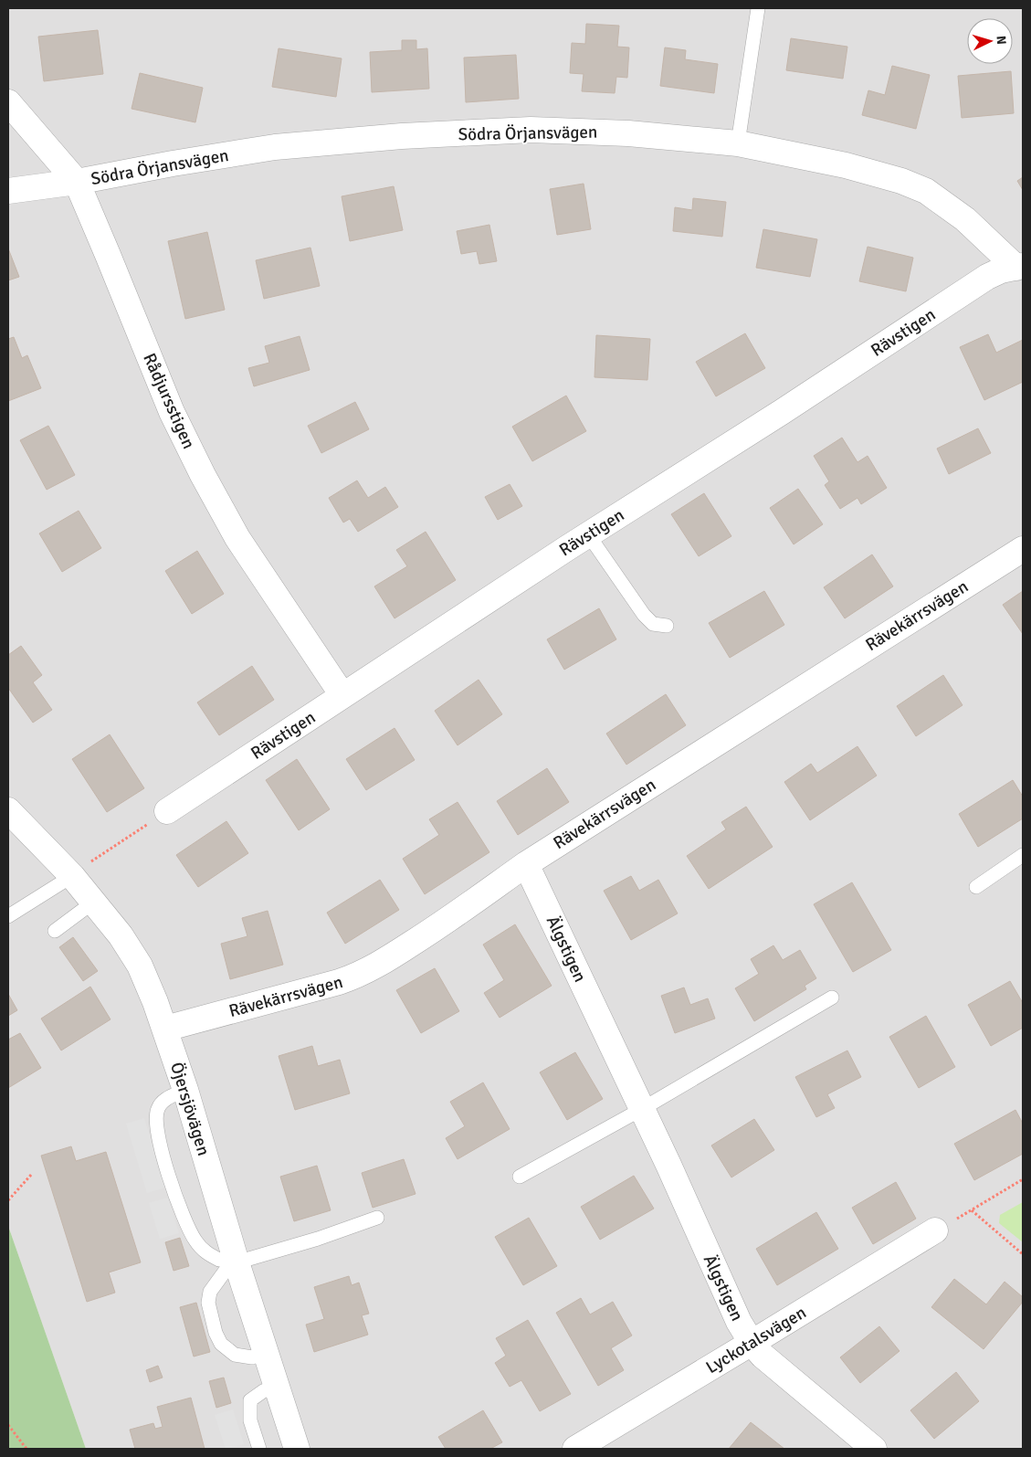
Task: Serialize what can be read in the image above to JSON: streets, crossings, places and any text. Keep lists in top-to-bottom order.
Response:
{
  "streets": {
    "street": [
      "Södra Örjansvägen",
      "Rävstigen",
      "Rådjursstigen",
      "Rävekärrsvägen",
      "Älgstigen",
      "Öjersjövägen",
      "Lyckotalsvägen"
    ]
  },
  "crossings": [
    ["Södra Örjansvägen", "Rävstigen"],
    ["Södra Örjansvägen", "Rådjursstigen"],
    ["Rävstigen", "Rådjursstigen"],
    ["Rävekärrsvägen", "Älgstigen"],
    ["Rävekärrsvägen", "Öjersjövägen"],
    ["Älgstigen", "Lyckotalsvägen"]
  ],
  "north": "right"
}
